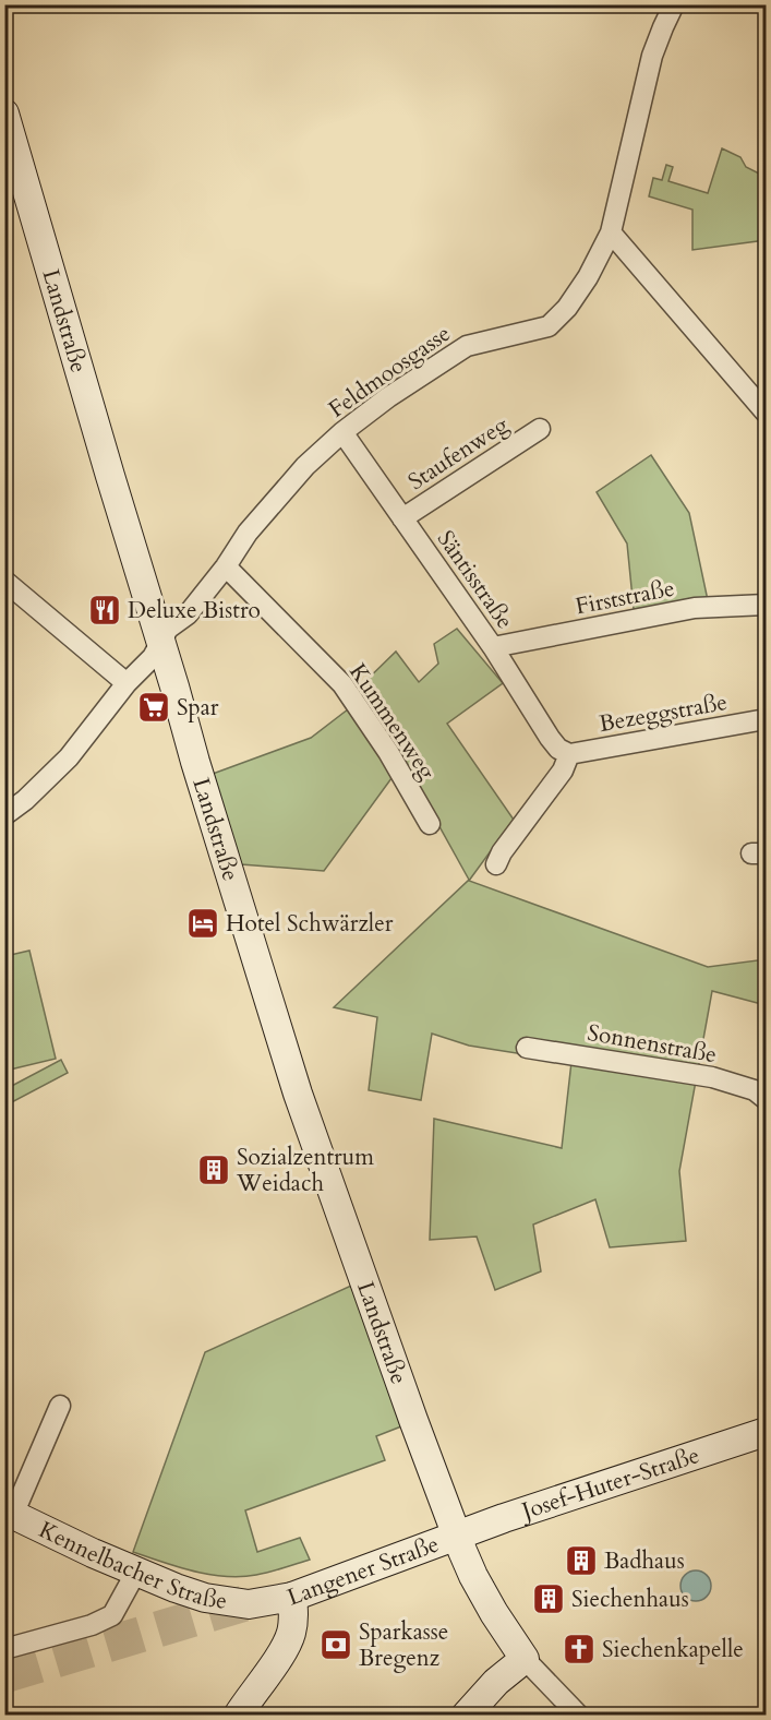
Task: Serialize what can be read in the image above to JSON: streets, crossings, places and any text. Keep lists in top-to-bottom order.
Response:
{
  "streets": {
    "street": [
      "Landstraße",
      "Feldmoosgasse",
      "Staufenweg",
      "Säntisstraße",
      "Firststraße",
      "Bezeggstraße",
      "Kummenweg",
      "Sonnenstraße",
      "Josef-Huter-Straße",
      "Kennelbacher Straße",
      "Langener Straße"
    ]
  },
  "crossings": [
    ["Landstraße", "Feldmoosgasse"],
    ["Landstraße", "Josef-Huter-Straße"],
    ["Landstraße", "Langener Straße"],
    ["Feldmoosgasse", "Säntisstraße"],
    ["Feldmoosgasse", "Kummenweg"],
    ["Staufenweg", "Säntisstraße"],
    ["Säntisstraße", "Firststraße"],
    ["Säntisstraße", "Bezeggstraße"],
    ["Josef-Huter-Straße", "Langener Straße"],
    ["Kennelbacher Straße", "Langener Straße"]
  ],
  "places": {
    "restaurant": ["Deluxe Bistro"],
    "supermarket": ["Spar"],
    "hotel": ["Hotel Schwärzler"],
    "building": ["Sozialzentrum Weidach", "Badhaus", "Siechenhaus"],
    "bank": ["Sparkasse Bregenz"],
    "church": ["Siechenkapelle"]
  }
}
